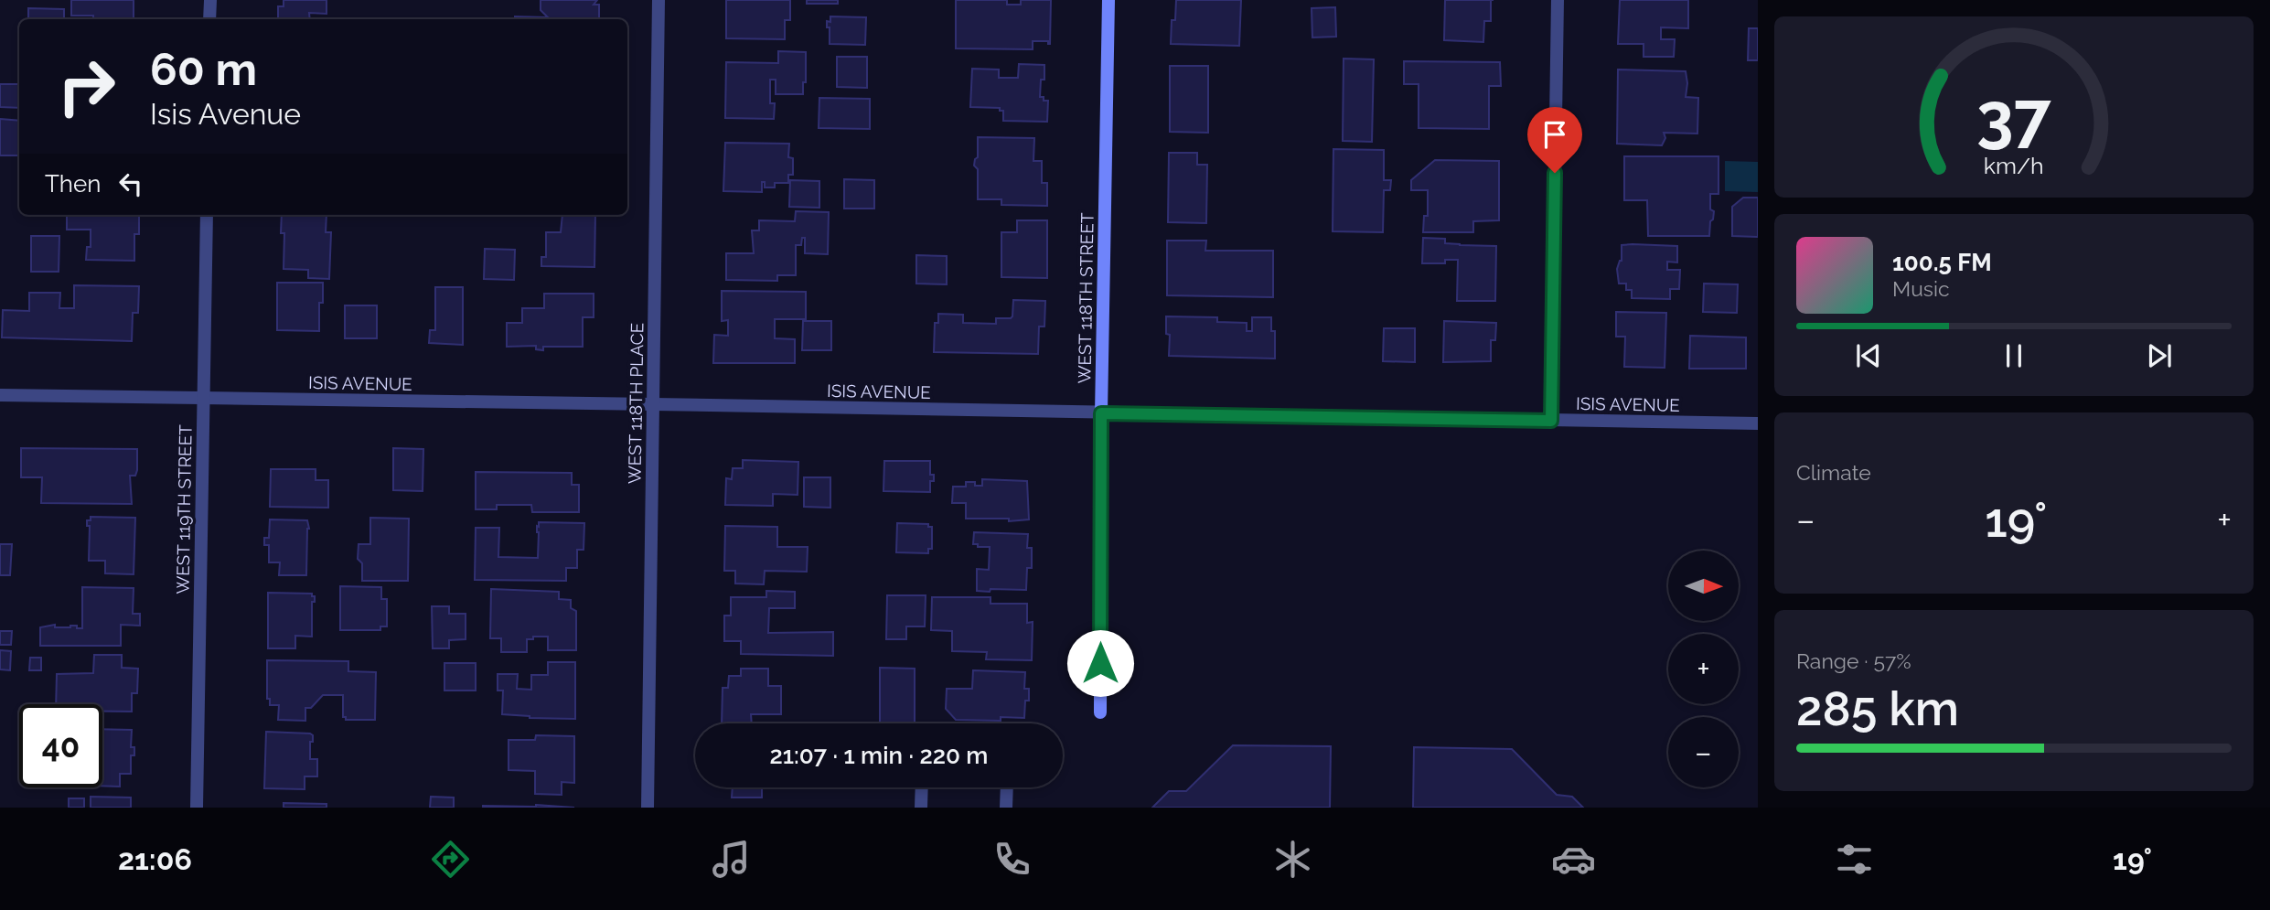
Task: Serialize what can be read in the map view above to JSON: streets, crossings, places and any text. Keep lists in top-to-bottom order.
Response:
{
  "streets": {
    "street": [
      "WEST 118TH STREET",
      "ISIS AVENUE",
      "WEST 118TH PLACE",
      "WEST 119TH STREET"
    ]
  },
  "crossings": [
    ["WEST 118TH STREET", "ISIS AVENUE"],
    ["ISIS AVENUE", "WEST 118TH PLACE"],
    ["ISIS AVENUE", "WEST 119TH STREET"]
  ],
  "north": "right",
  "page": {
    "turn": ["60 m", "Isis Avenue"],
    "then": "Then",
    "song": ["100.5 FM", "Music"],
    "tile": [
      "Climate",
      ["Range · 57%", "285 km"]
    ],
    "heat": ["−", "19°", "+"],
    "map_buttons": ["+", "−"],
    "limit": "40",
    "trip": "21:07 · 1 min · 220 m",
    "tabs": ["21:06", "19°"],
    "gauge": ["37", "km/h"]
  }
}
